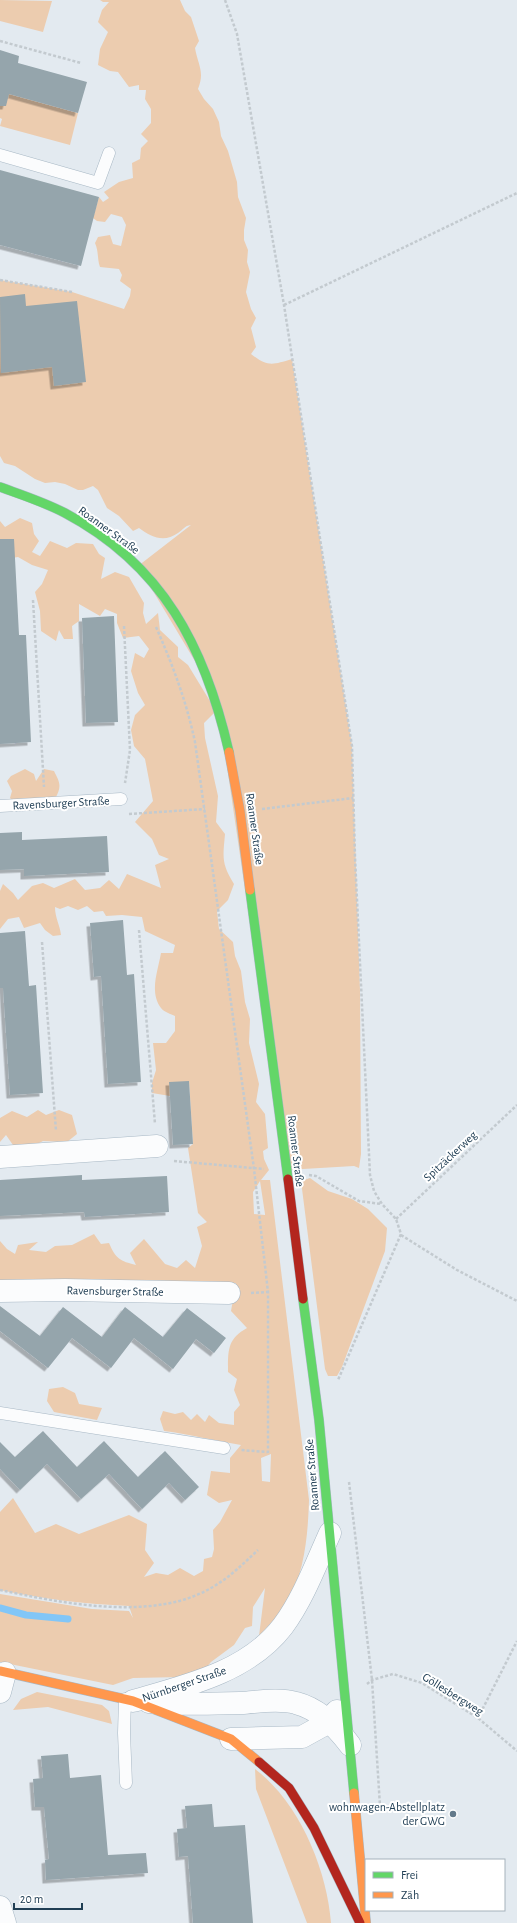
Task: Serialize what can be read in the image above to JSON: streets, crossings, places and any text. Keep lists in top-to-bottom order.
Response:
{
  "streets": {
    "street": ["Roanner Straße", "Ravensburger Straße", "Nürnberger Straße"],
    "path": ["Spitzäckerweg", "Göllesbergweg"]
  },
  "crossings": [
    ["Roanner Straße", "Nürnberger Straße"]
  ],
  "places": ["wohnwagen-Abstellplatz der GWG"],
  "legend": ["Frei", "Zäh"],
  "scale_bar": "20 m"
}
